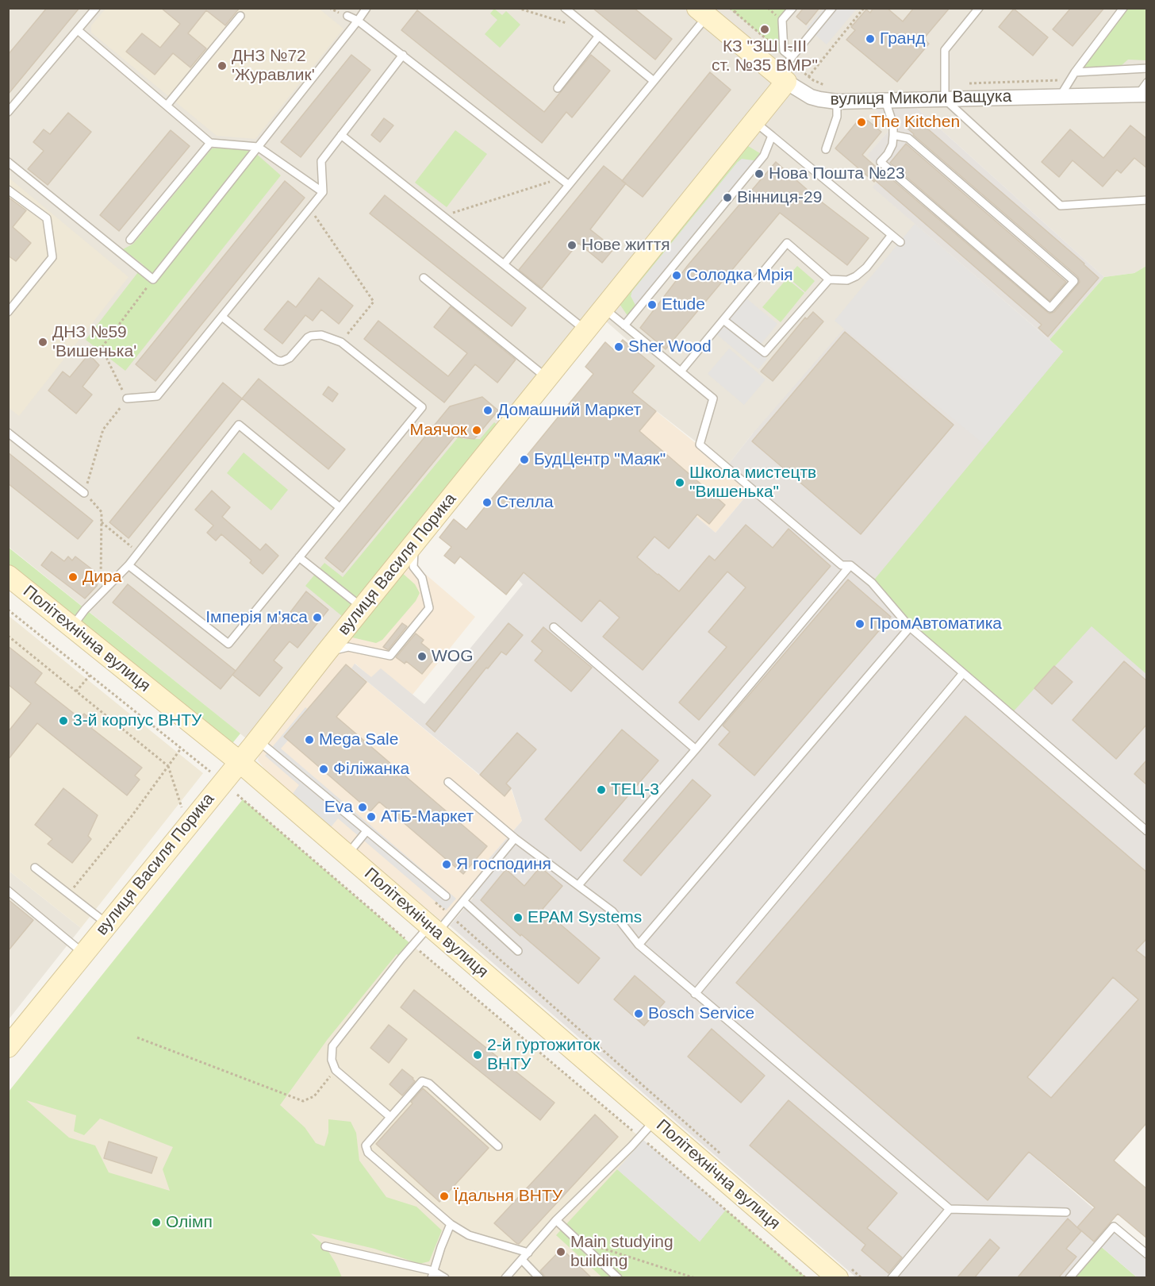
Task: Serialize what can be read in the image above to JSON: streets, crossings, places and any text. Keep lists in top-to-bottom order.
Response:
{
  "streets": {
    "street": ["вулиця Миколи Ващука", "вулиця Василя Порика", "Політехнічна вулиця"]
  },
  "crossings": [
    ["вулиця Миколи Ващука", "вулиця Василя Порика"],
    ["вулиця Василя Порика", "Політехнічна вулиця"]
  ],
  "places": [
    "КЗ \"ЗШ І-ІІІ ст. №35 ВМР\"",
    "Гранд",
    "ДНЗ №72 'Журавлик'",
    "The Kitchen",
    "Нова Пошта №23",
    "Вінниця-29",
    "Нове життя",
    "Солодка Мрія",
    "Etude",
    "ДНЗ №59 'Вишенька'",
    "Sher Wood",
    "Домашний Маркет",
    "Маячок",
    "БудЦентр \"Маяк\"",
    "Школа мистецтв \"Вишенька\"",
    "Стелла",
    "Дира",
    "Імперія м'яса",
    "ПромАвтоматика",
    "WOG",
    "3-й корпус ВНТУ",
    "Mega Sale",
    "Філіжанка",
    "ТЕЦ-3",
    "Eva",
    "АТБ-Маркет",
    "Я господиня",
    "EPAM Systems",
    "Bosch Service",
    "2-й гуртожиток ВНТУ",
    "Їдальня ВНТУ",
    "Олімп",
    "Main studying building"
  ]
}
